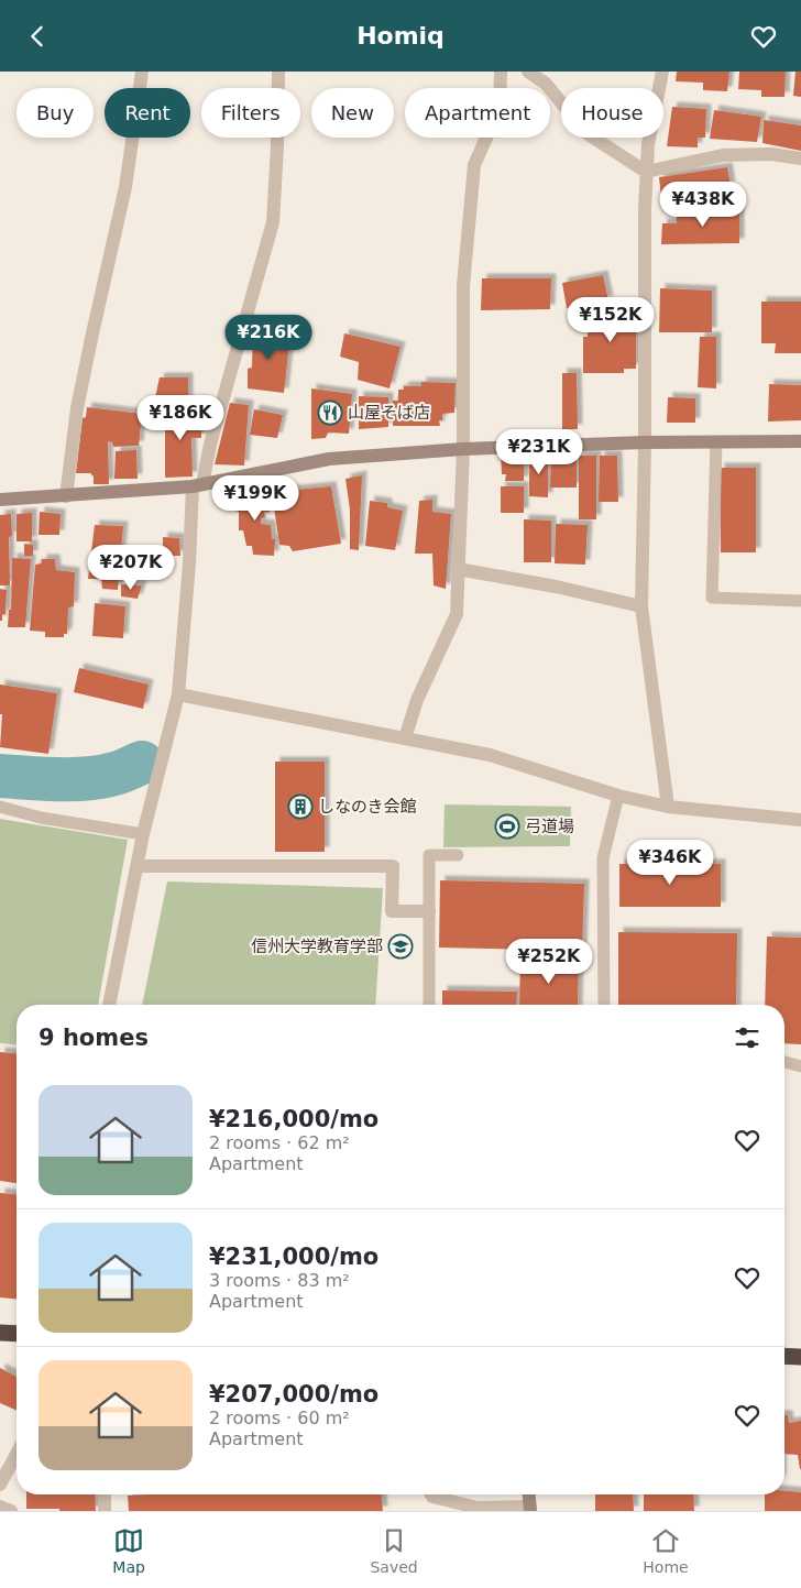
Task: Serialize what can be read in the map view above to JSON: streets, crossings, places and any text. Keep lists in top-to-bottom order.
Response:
{
  "places": {
    "restaurant": ["山屋そば店"],
    "building": ["しなのき会館"],
    "sports": ["弓道場"],
    "school or university": ["信州大学教育学部"]
  },
  "page": {
    "header": "Homiq",
    "chip": [
      "Buy",
      "Rent",
      "Filters",
      "New",
      "Apartment",
      "House"
    ],
    "price": [
      "¥438K",
      "¥152K",
      "¥216K",
      "¥186K",
      "¥231K",
      "¥199K",
      "¥207K",
      "¥346K",
      "¥252K"
    ],
    "heading": "9 homes",
    "list": [
      {
        "name": "¥216,000/mo",
        "note": "2 rooms · 62 m² · Apartment"
      },
      {
        "name": "¥231,000/mo",
        "note": "3 rooms · 83 m² · Apartment"
      },
      {
        "name": "¥207,000/mo",
        "note": "2 rooms · 60 m² · Apartment"
      }
    ],
    "tabs": ["Map", "Saved", "Home"]
  }
}
